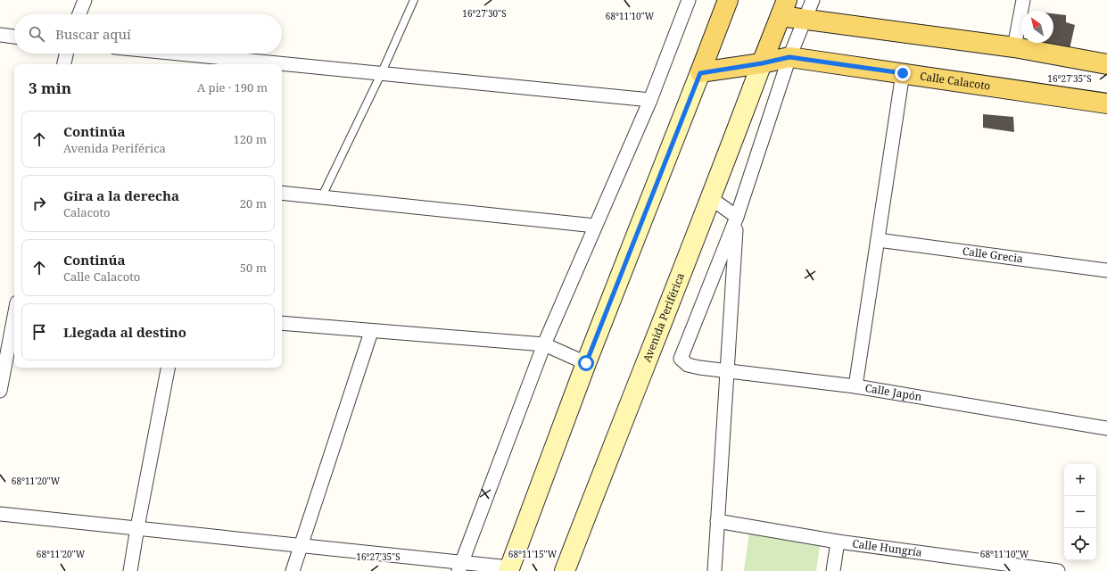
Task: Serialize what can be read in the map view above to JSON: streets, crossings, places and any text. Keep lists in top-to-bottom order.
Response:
{
  "streets": {
    "main road": ["Calle Calacoto"],
    "street": [
      "Calle Grecia",
      "Avenida Periférica",
      "Calle Japón",
      "Calle Hungría"
    ]
  },
  "crossings": [
    ["Calle Calacoto", "Avenida Periférica"]
  ],
  "north": "top left",
  "page": {
    "search": "Buscar aquí",
    "heading": ["3 min", "A pie · 190 m"],
    "list": [
      ["Continúa", "Avenida Periférica", "120 m"],
      ["Gira a la derecha", "Calacoto", "20 m"],
      ["Continúa", "Calle Calacoto", "50 m"],
      "Llegada al destino"
    ],
    "map_buttons": ["+", "−"]
  },
  "coordinates": [
    "16°27'30\"S",
    "68°11'10\"W",
    "16°27'35\"S",
    "68°11'20\"W",
    "68°11'15\"W"
  ]
}
